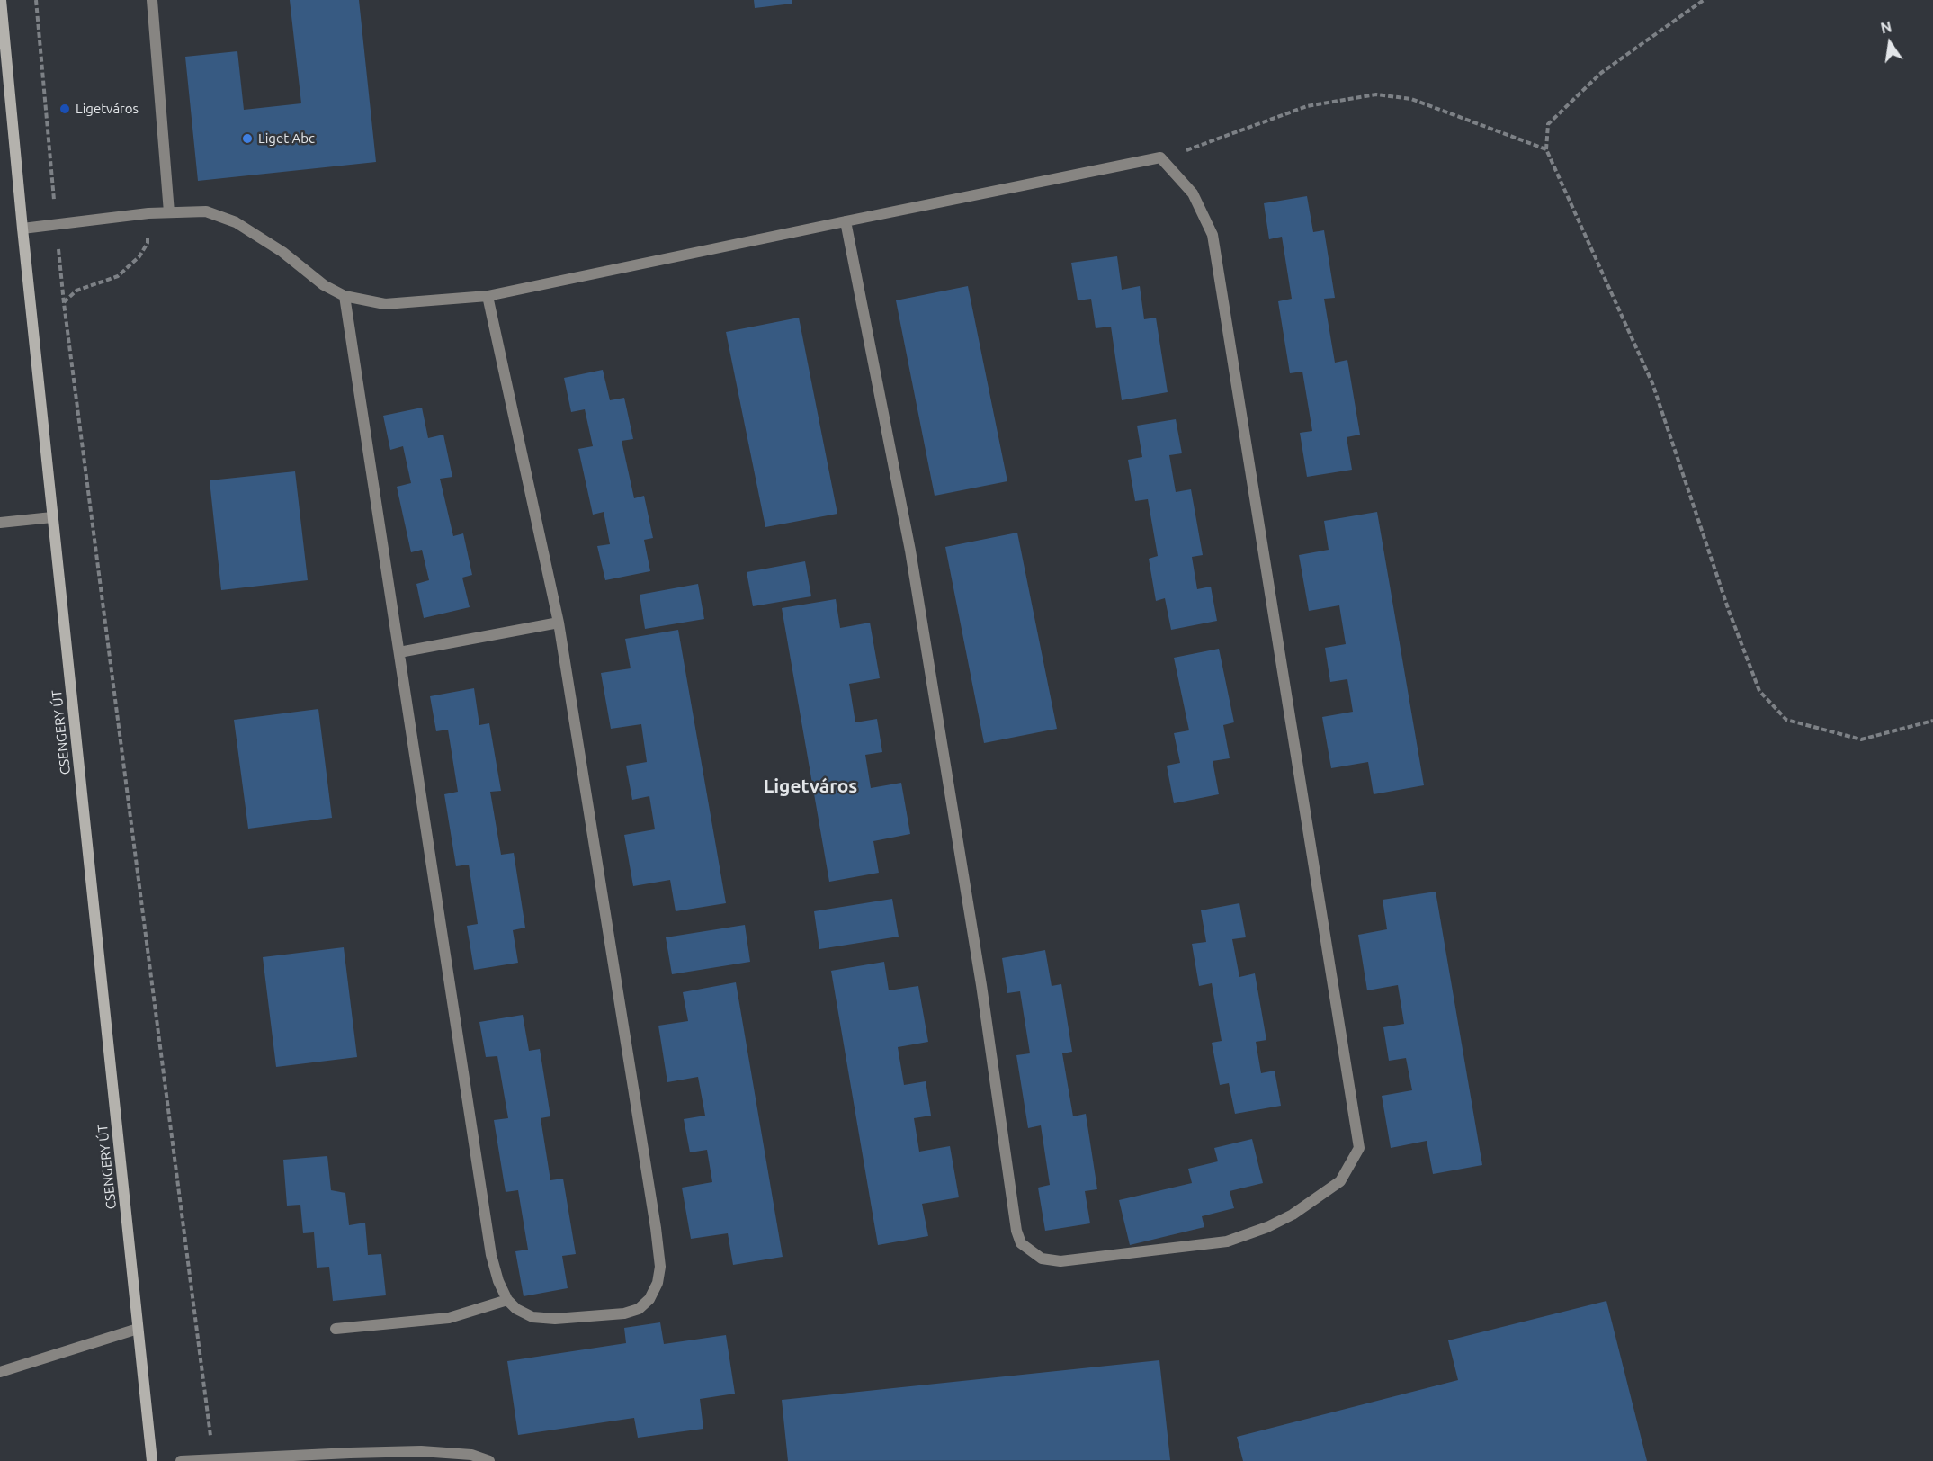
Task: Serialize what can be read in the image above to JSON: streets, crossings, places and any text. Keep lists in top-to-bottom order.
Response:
{
  "streets": {
    "main road": ["CSENGERY ÚT"]
  },
  "districts": ["Ligetváros"],
  "places": ["Ligetváros", "Liget Abc"],
  "north": "top"
}
